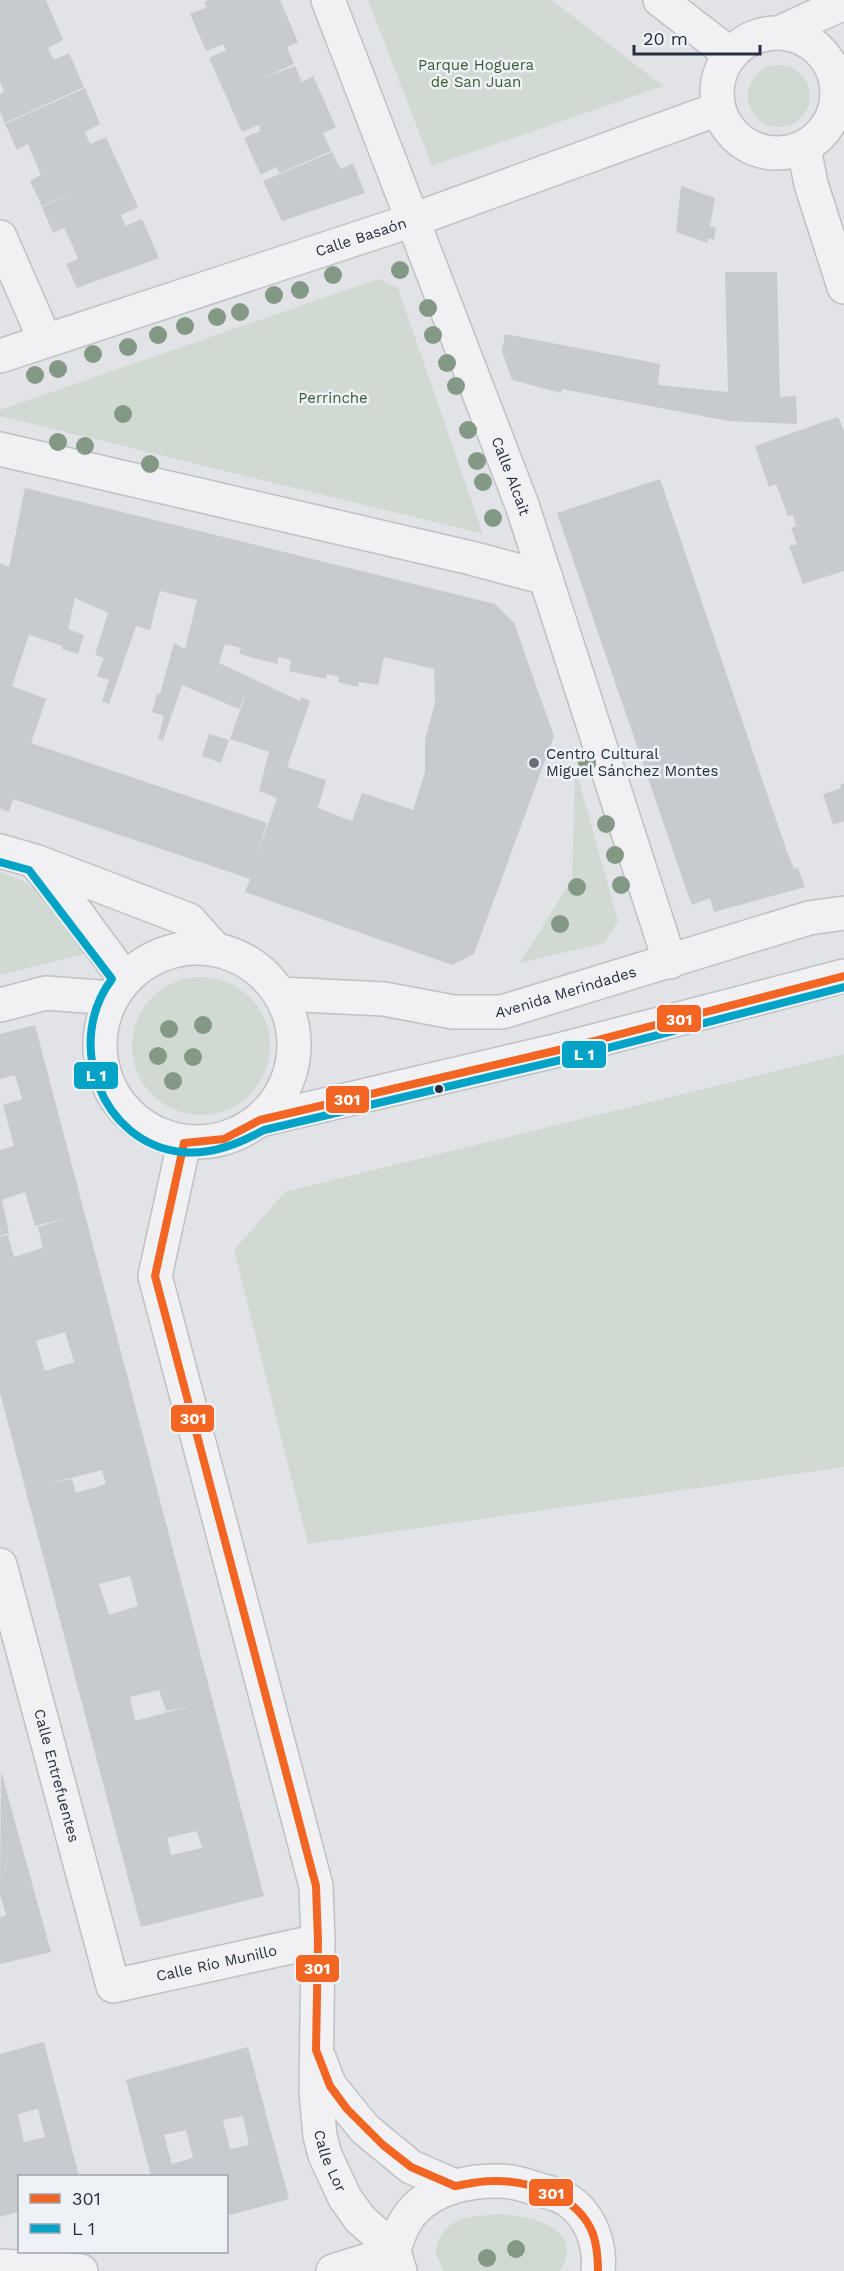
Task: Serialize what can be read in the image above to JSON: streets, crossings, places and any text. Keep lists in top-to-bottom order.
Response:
{
  "streets": {
    "street": [
      "Calle Basaón",
      "Calle Alcait",
      "Avenida Merindades",
      "Calle Entrefuentes",
      "Calle Río Munillo",
      "Calle Lor"
    ]
  },
  "crossings": [
    ["Calle Basaón", "Calle Alcait"],
    ["Calle Alcait", "Avenida Merindades"],
    ["Avenida Merindades", "Calle Lor"],
    ["Calle Entrefuentes", "Calle Río Munillo"],
    ["Calle Río Munillo", "Calle Lor"]
  ],
  "parks": ["Parque Hoguera de San Juan", "Perrinche"],
  "places": ["Centro Cultural Miguel Sánchez Montes"],
  "lines": ["transit line 301"],
  "legend": ["301", "L 1"],
  "scale_bar": "20 m"
}
